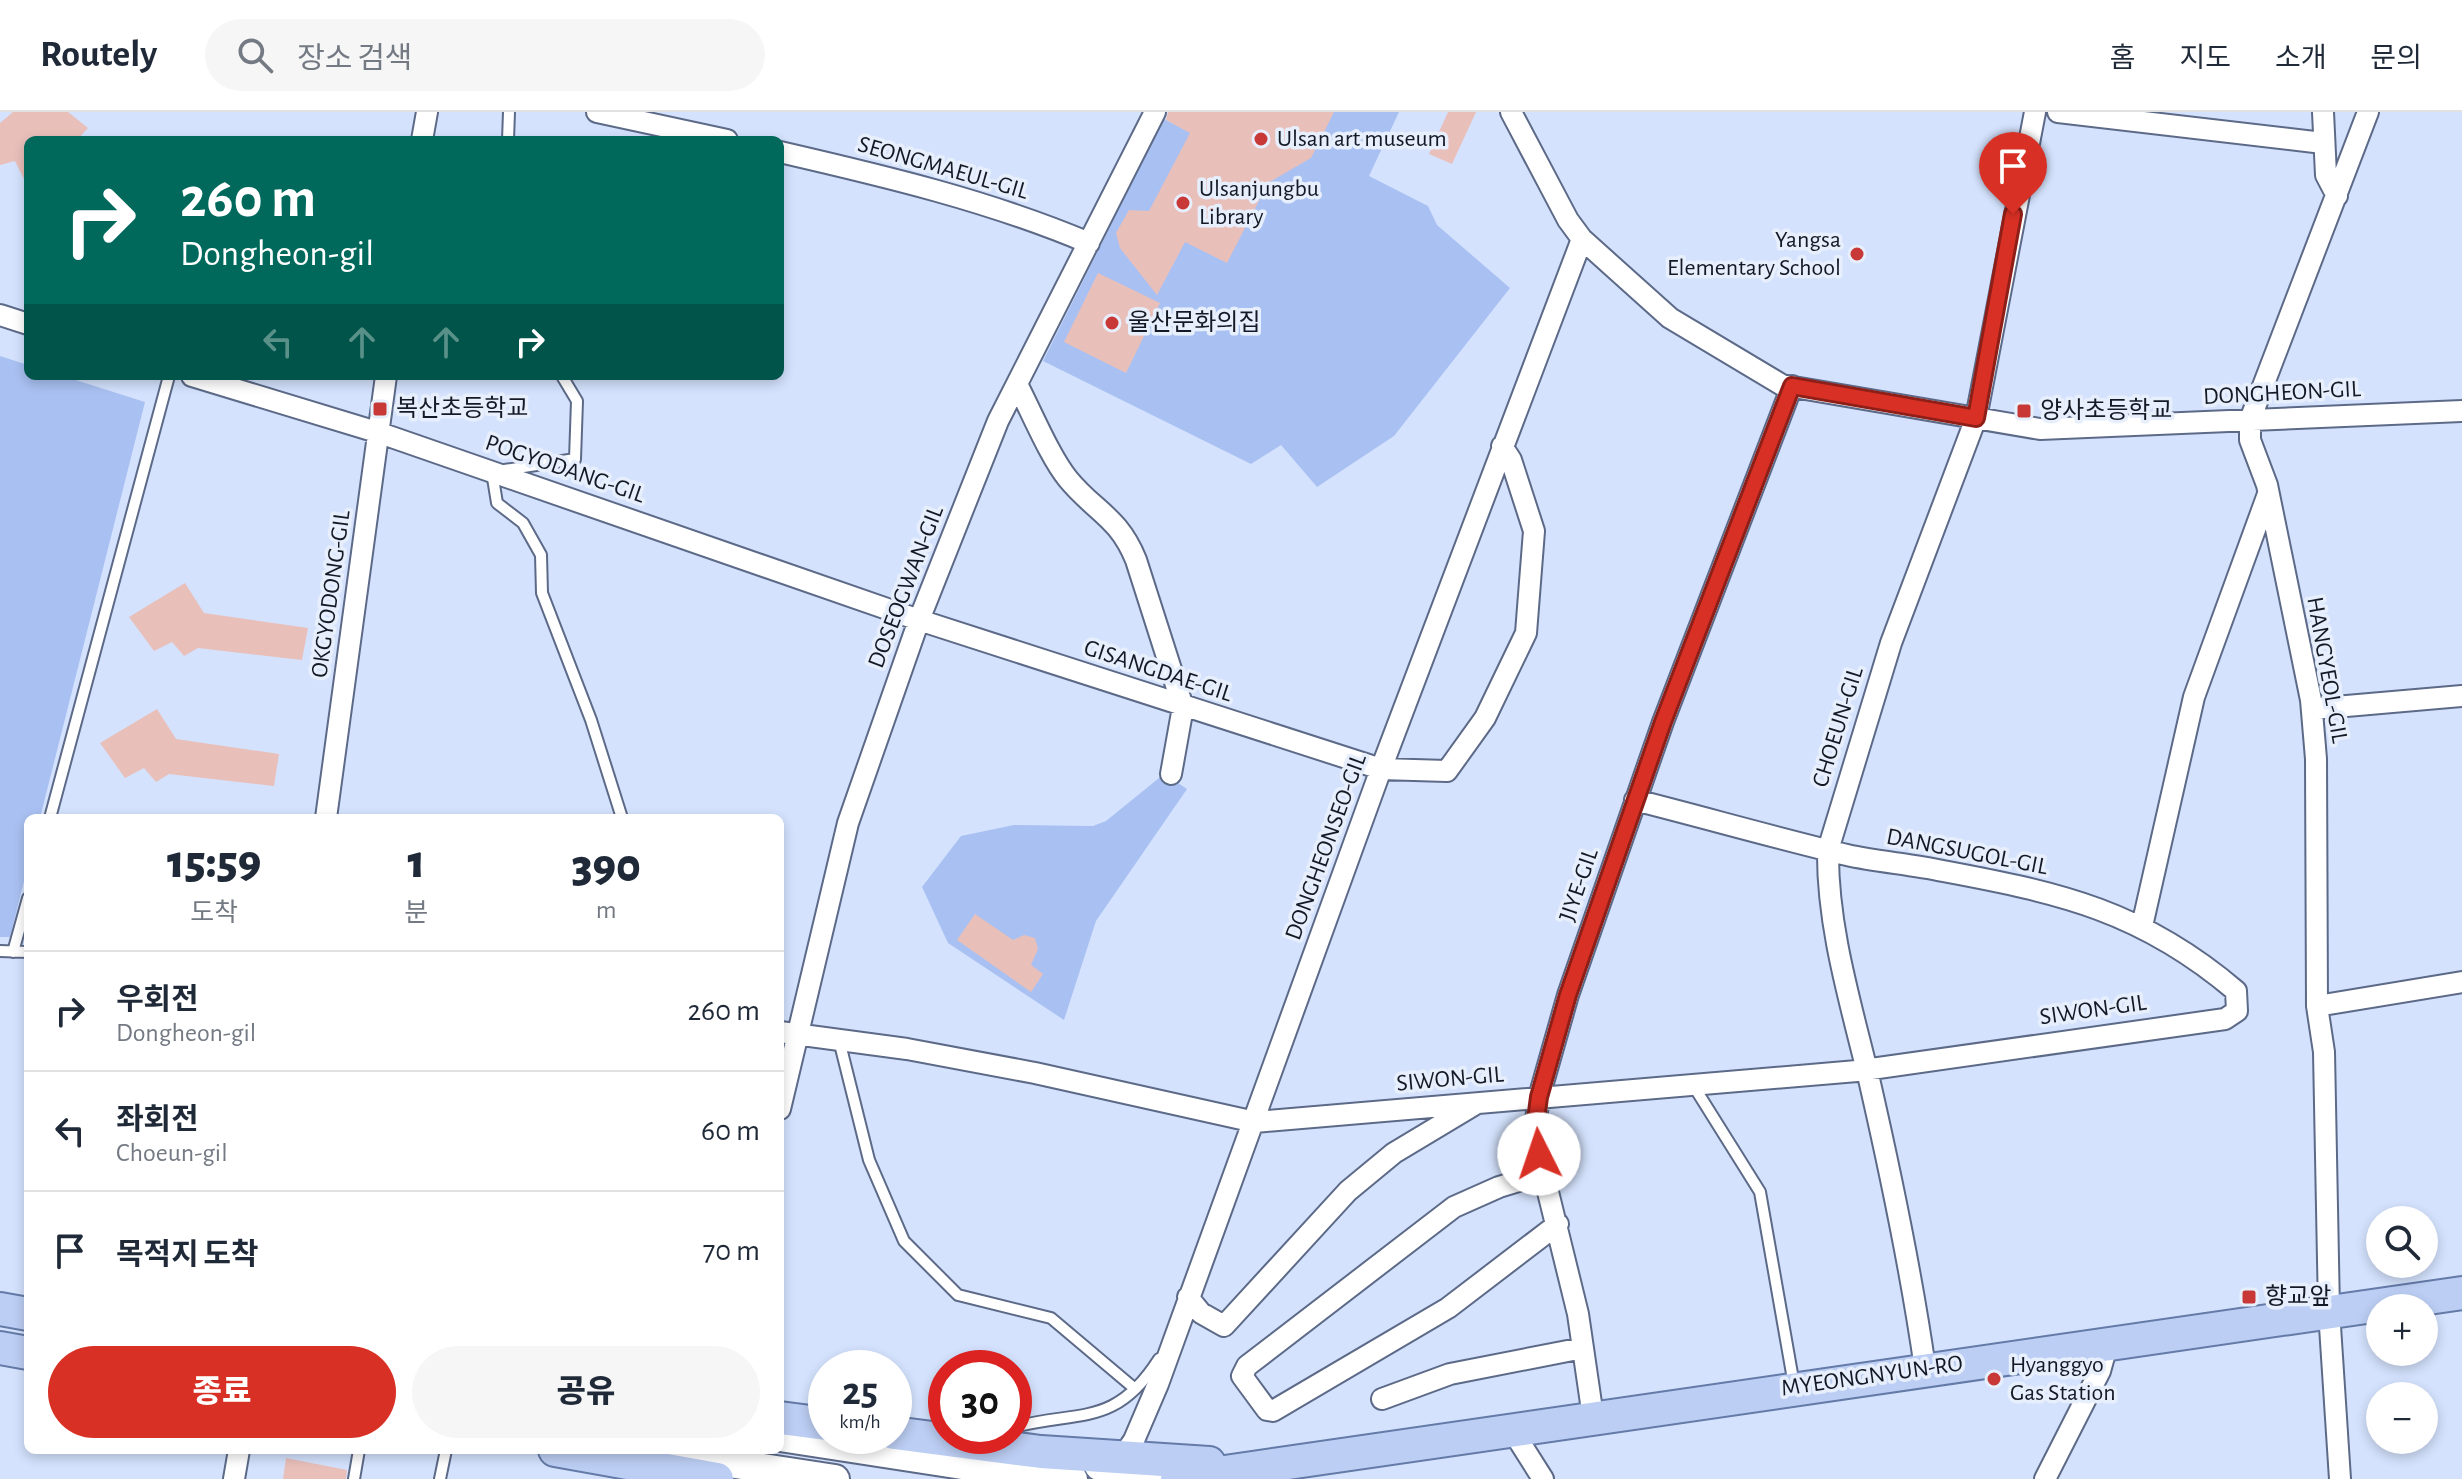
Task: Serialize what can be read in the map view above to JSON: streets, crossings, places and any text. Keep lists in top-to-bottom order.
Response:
{
  "streets": {
    "main road": ["MYEONGNYUN-RO"],
    "street": [
      "SEONGMAEUL-GIL",
      "DONGHEON-GIL",
      "POGYODANG-GIL",
      "DOSEOGWAN-GIL",
      "OKGYODONG-GIL",
      "HANGYEOL-GIL",
      "GISANGDAE-GIL",
      "CHOEUN-GIL",
      "DONGHEONSEO-GIL",
      "DANGSUGOL-GIL",
      "JIYE-GIL",
      "SIWON-GIL"
    ]
  },
  "crossings": [
    ["SEONGMAEUL-GIL", "DOSEOGWAN-GIL"],
    ["DONGHEON-GIL", "HANGYEOL-GIL"],
    ["DONGHEON-GIL", "CHOEUN-GIL"],
    ["DONGHEON-GIL", "DONGHEONSEO-GIL"],
    ["DONGHEON-GIL", "JIYE-GIL"],
    ["POGYODANG-GIL", "DOSEOGWAN-GIL"],
    ["POGYODANG-GIL", "OKGYODONG-GIL"],
    ["POGYODANG-GIL", "GISANGDAE-GIL"],
    ["DOSEOGWAN-GIL", "GISANGDAE-GIL"],
    ["DOSEOGWAN-GIL", "SIWON-GIL"],
    ["HANGYEOL-GIL", "MYEONGNYUN-RO"],
    ["GISANGDAE-GIL", "DONGHEONSEO-GIL"],
    ["CHOEUN-GIL", "DANGSUGOL-GIL"],
    ["CHOEUN-GIL", "SIWON-GIL"],
    ["CHOEUN-GIL", "MYEONGNYUN-RO"],
    ["DONGHEONSEO-GIL", "SIWON-GIL"],
    ["DANGSUGOL-GIL", "JIYE-GIL"],
    ["DANGSUGOL-GIL", "SIWON-GIL"],
    ["JIYE-GIL", "SIWON-GIL"],
    ["JIYE-GIL", "MYEONGNYUN-RO"]
  ],
  "places": {
    "other": [
      "Ulsan art museum",
      "Ulsanjungbu Library",
      "Yangsa Elementary School",
      "울산문화의집",
      "Hyanggyo Gas Station"
    ],
    "transit": ["복산초등학교", "양사초등학교", "향교앞"]
  },
  "page": {
    "header": "Routely",
    "search": "장소 검색",
    "nav": [
      "홈",
      "지도",
      "소개",
      "문의"
    ],
    "turn": ["260 m", "Dongheon-gil"],
    "eta": [
      "15:59",
      "도착",
      "1",
      "분",
      "390",
      "m"
    ],
    "list": [
      {
        "name": "우회전",
        "note": "Dongheon-gil",
        "value": "260 m"
      },
      {
        "name": "좌회전",
        "note": "Choeun-gil",
        "value": "60 m"
      },
      {
        "name": "목적지 도착",
        "value": "70 m"
      }
    ],
    "map_buttons": ["+", "−"],
    "buttons": ["종료", "공유"],
    "speed": "25 km/h",
    "limit": "30"
  }
}
